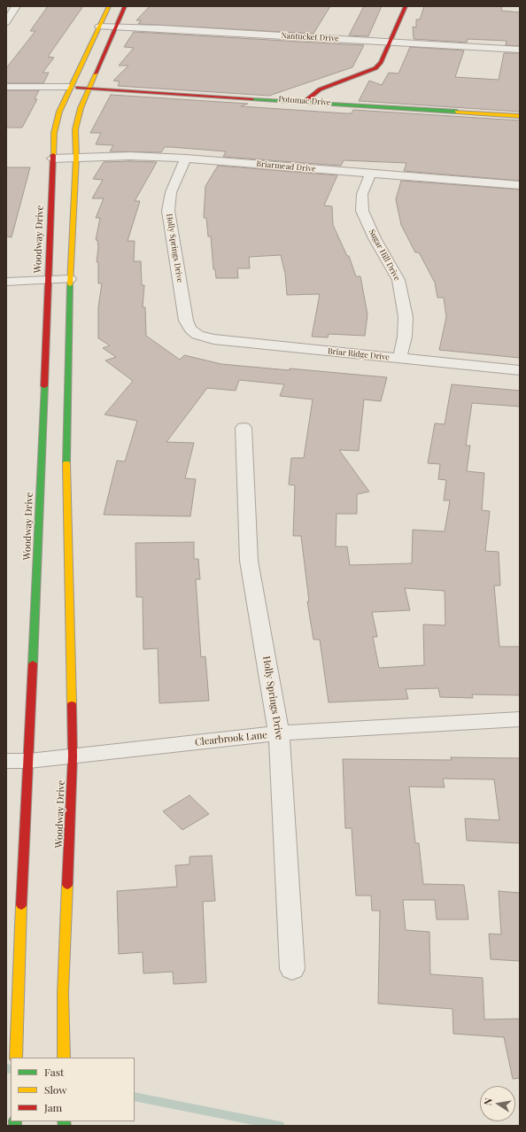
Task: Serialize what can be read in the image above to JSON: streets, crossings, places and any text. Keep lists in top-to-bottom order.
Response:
{
  "streets": {
    "main road": ["Potomac Drive", "Woodway Drive"],
    "street": [
      "Nantucket Drive",
      "Briarmead Drive",
      "Holly Springs Drive",
      "Sugar Hill Drive",
      "Briar Ridge Drive",
      "Clearbrook Lane"
    ]
  },
  "crossings": [
    ["Nantucket Drive", "Woodway Drive"],
    ["Potomac Drive", "Woodway Drive"],
    ["Briarmead Drive", "Woodway Drive"],
    ["Briarmead Drive", "Holly Springs Drive"],
    ["Briarmead Drive", "Sugar Hill Drive"],
    ["Woodway Drive", "Clearbrook Lane"],
    ["Holly Springs Drive", "Briar Ridge Drive"],
    ["Holly Springs Drive", "Clearbrook Lane"],
    ["Sugar Hill Drive", "Briar Ridge Drive"]
  ],
  "legend": ["Fast", "Slow", "Jam"],
  "north": "left"
}
